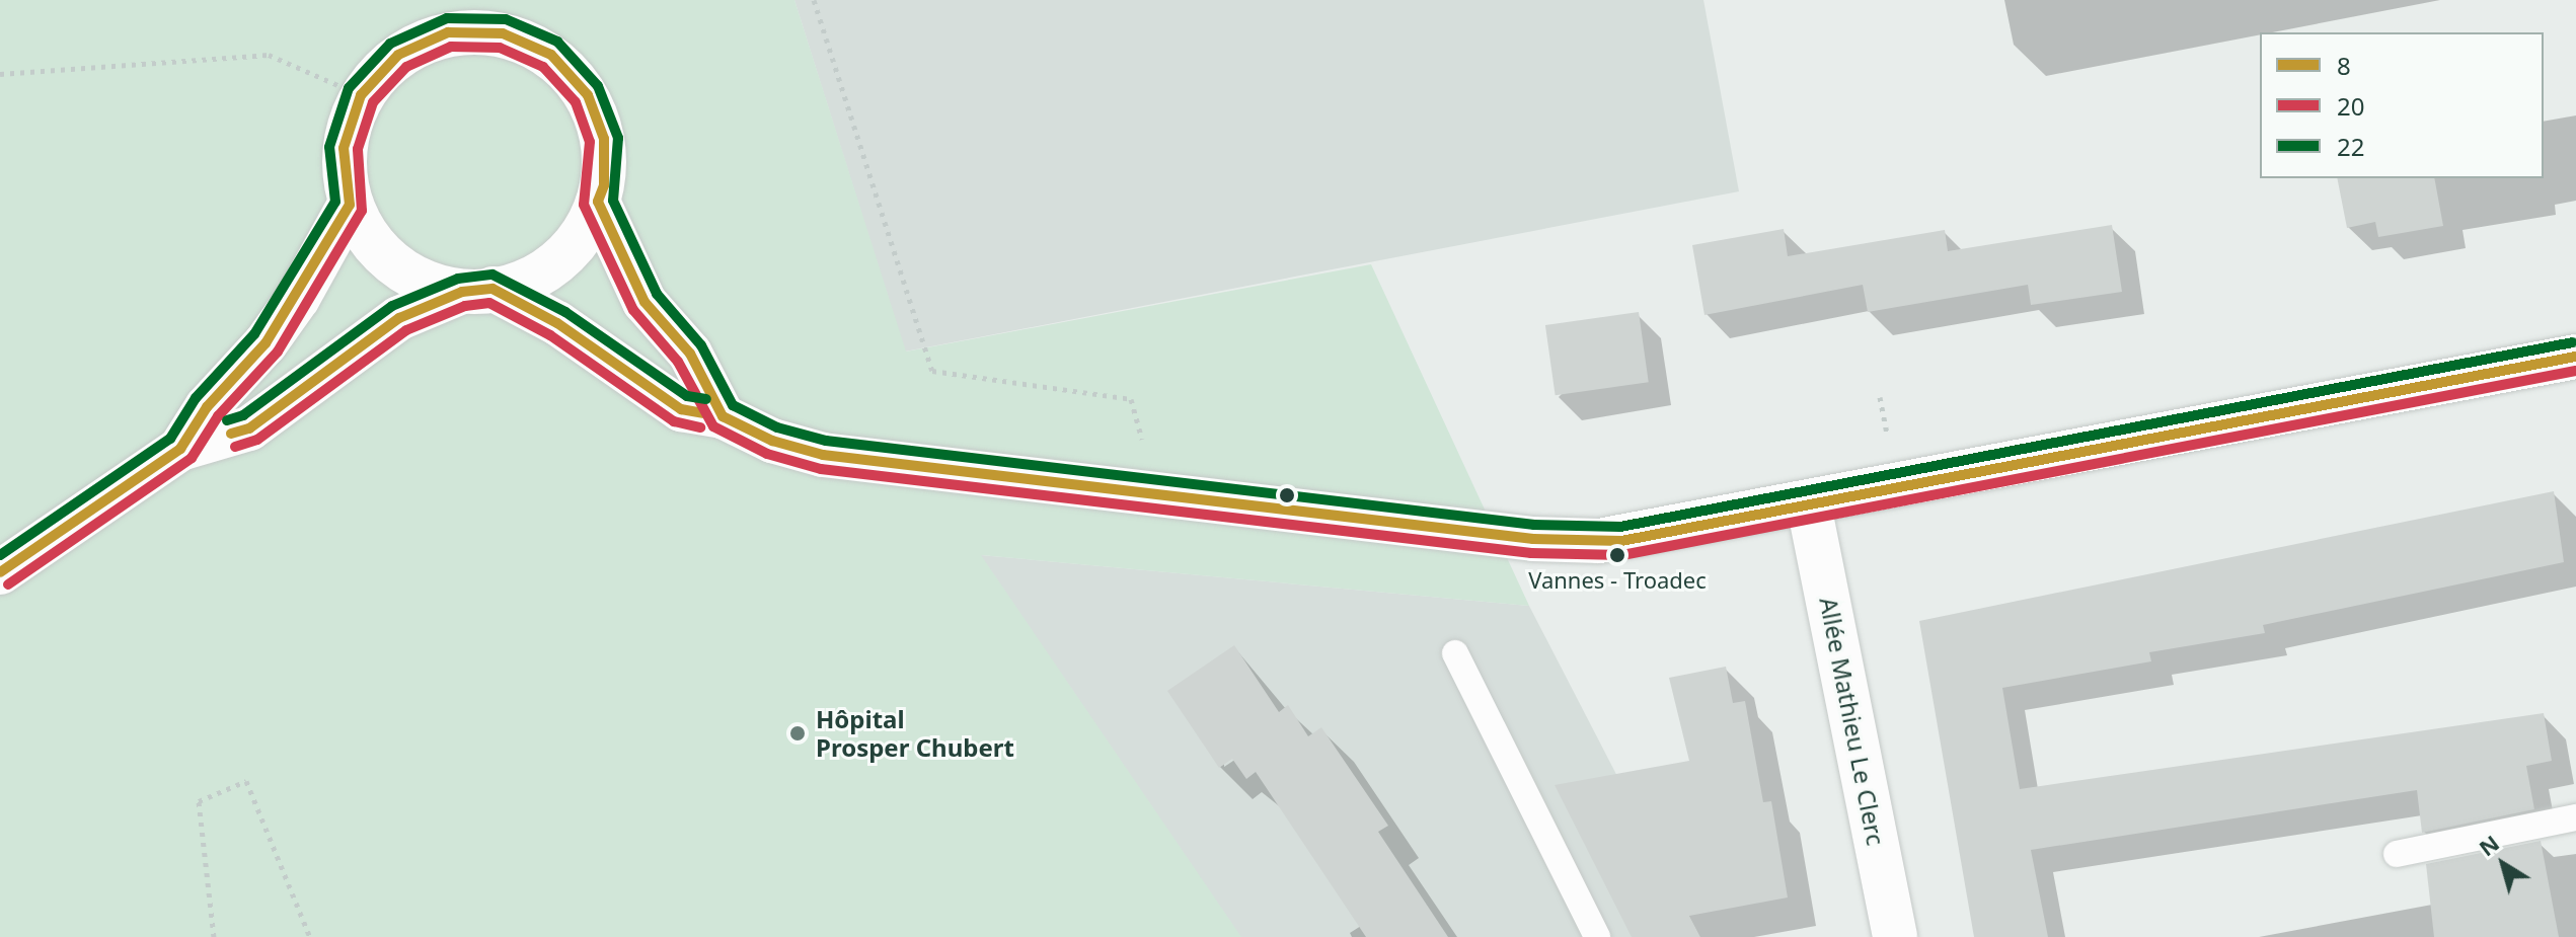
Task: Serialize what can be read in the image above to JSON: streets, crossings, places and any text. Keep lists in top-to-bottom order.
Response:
{
  "streets": {
    "street": ["Allée Mathieu Le Clerc"]
  },
  "places": ["Vannes - Troadec", "Hôpital Prosper Chubert"],
  "lines": ["transit line 22", "transit line 8", "transit line 20"],
  "legend": ["8", "20", "22"],
  "north": "top left"
}
